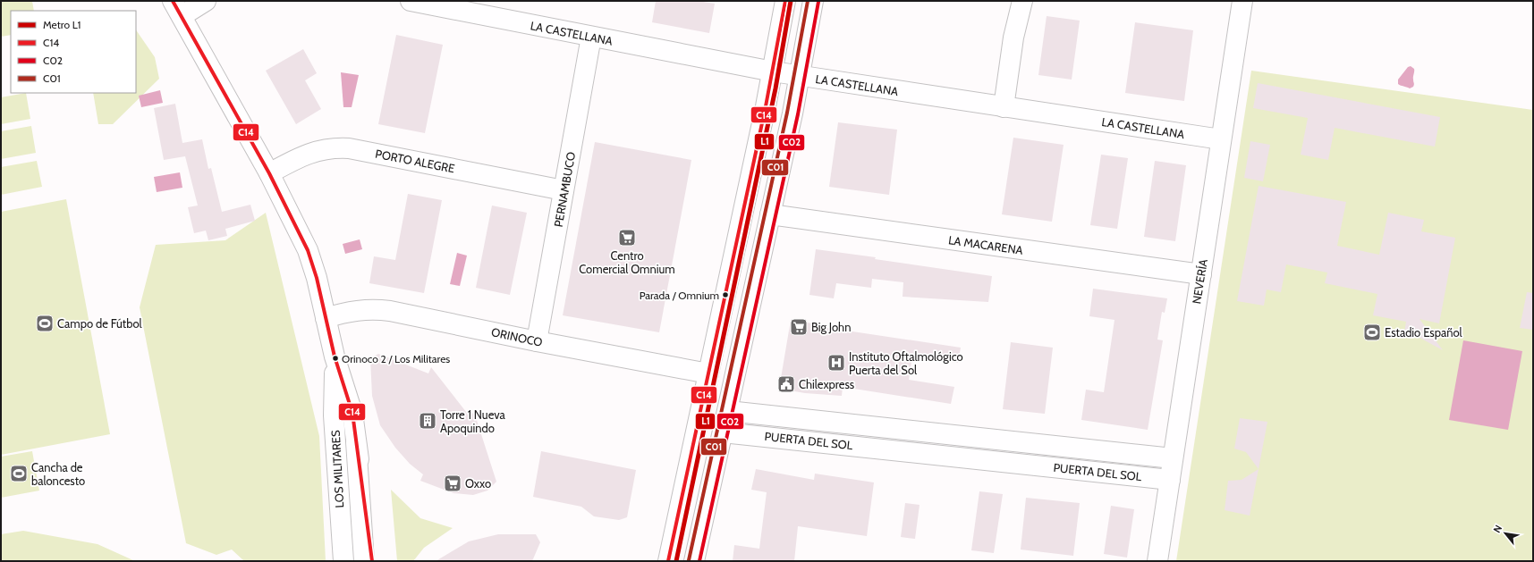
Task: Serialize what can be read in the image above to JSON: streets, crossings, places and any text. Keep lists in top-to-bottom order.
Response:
{
  "streets": {
    "main road": [
      "LA CASTELLANA",
      "PORTO ALEGRE",
      "PERNAMBUCO",
      "LA MACARENA",
      "NEVERÍA",
      "ORINOCO",
      "PUERTA DEL SOL",
      "LOS MILITARES"
    ]
  },
  "crossings": [
    ["LA CASTELLANA", "PERNAMBUCO"],
    ["LA CASTELLANA", "NEVERÍA"],
    ["PORTO ALEGRE", "PERNAMBUCO"],
    ["PORTO ALEGRE", "LOS MILITARES"],
    ["PERNAMBUCO", "ORINOCO"],
    ["LA MACARENA", "NEVERÍA"],
    ["NEVERÍA", "PUERTA DEL SOL"],
    ["ORINOCO", "LOS MILITARES"]
  ],
  "places": {
    "supermarket": ["Centro Comercial Omnium", "Big John", "Oxxo"],
    "other": ["Parada / Omnium", "Orinoco 2 / Los Militares"],
    "sports": ["Campo de Fútbol", "Estadio Español", "Cancha de baloncesto"],
    "hospital": ["Instituto Oftalmológico Puerta del Sol"],
    "public building": ["Chilexpress"],
    "building": ["Torre 1 Nueva Apoquindo"]
  },
  "lines": [
    "metro line L1",
    "transit line C14",
    "transit line C01",
    "transit line C02"
  ],
  "legend": [
    "Metro L1",
    "C14",
    "C02",
    "C01"
  ],
  "north": "top left"
}
